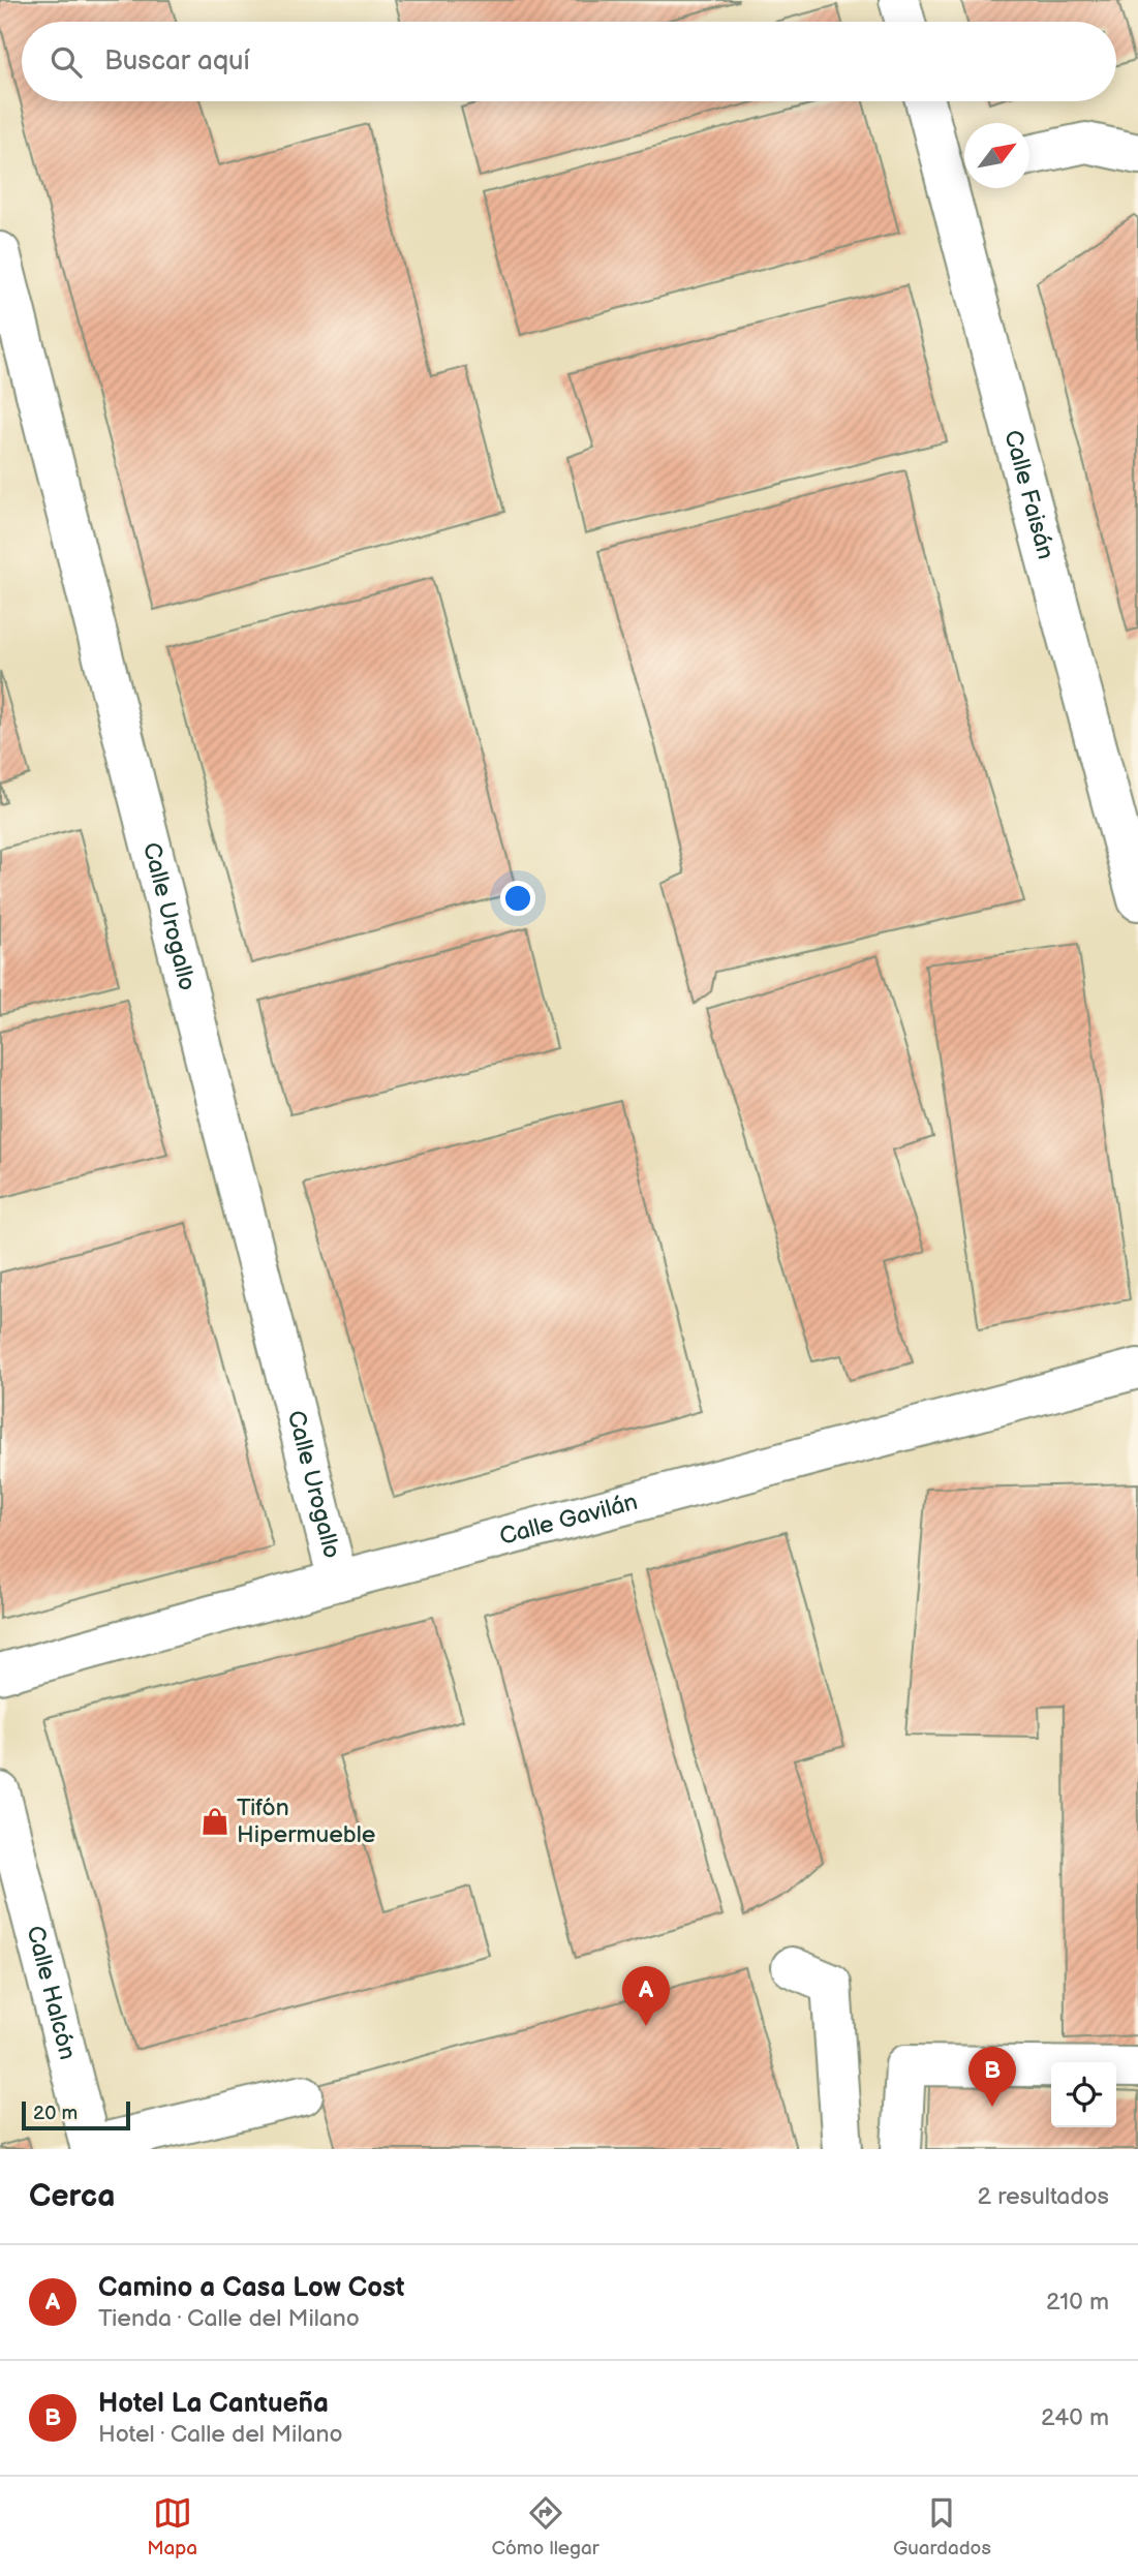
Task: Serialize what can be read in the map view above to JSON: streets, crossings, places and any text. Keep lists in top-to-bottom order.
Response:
{
  "streets": {
    "street": [
      "Calle Faisán",
      "Calle Urogallo",
      "Calle Gavilán",
      "Calle Halcón"
    ]
  },
  "crossings": [
    ["Calle Urogallo", "Calle Gavilán"]
  ],
  "places": {
    "shop": ["Tifón Hipermueble"]
  },
  "scale_bar": "20 m",
  "north": "top right",
  "page": {
    "search": "Buscar aquí",
    "pins": ["A", "B"],
    "scale": "20 m",
    "heading": ["Cerca", "2 resultados"],
    "list": [
      {
        "mark": "A",
        "name": "Camino a Casa Low Cost",
        "note": "Tienda · Calle del Milano",
        "value": "210 m"
      },
      {
        "mark": "B",
        "name": "Hotel La Cantueña",
        "note": "Hotel · Calle del Milano",
        "value": "240 m"
      }
    ],
    "nav": ["Mapa", "Cómo llegar", "Guardados"]
  }
}
